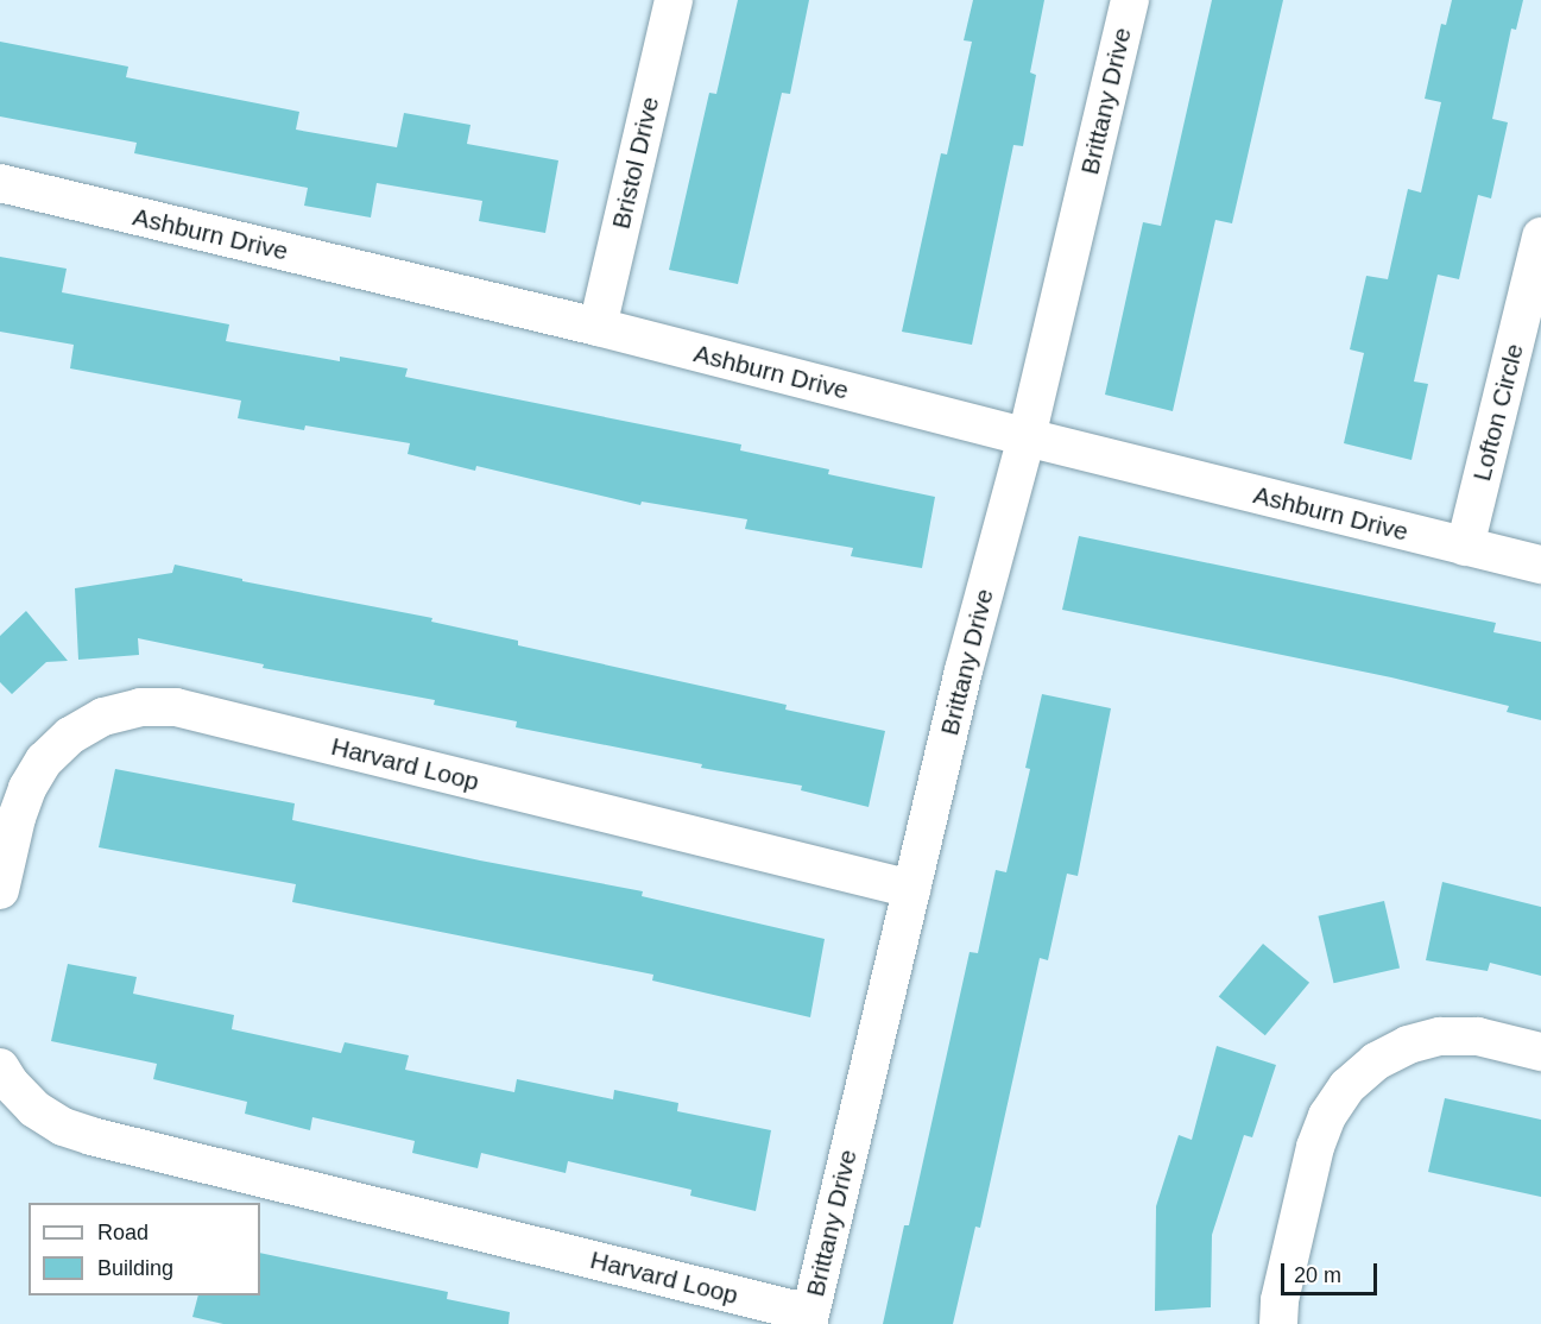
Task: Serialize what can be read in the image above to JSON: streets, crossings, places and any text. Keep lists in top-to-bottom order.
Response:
{
  "streets": {
    "street": [
      "Brittany Drive",
      "Bristol Drive",
      "Ashburn Drive",
      "Lofton Circle",
      "Harvard Loop"
    ]
  },
  "crossings": [
    ["Brittany Drive", "Ashburn Drive"],
    ["Brittany Drive", "Harvard Loop"],
    ["Bristol Drive", "Ashburn Drive"],
    ["Ashburn Drive", "Lofton Circle"]
  ],
  "legend": ["Road", "Building"],
  "scale_bar": "20 m"
}
